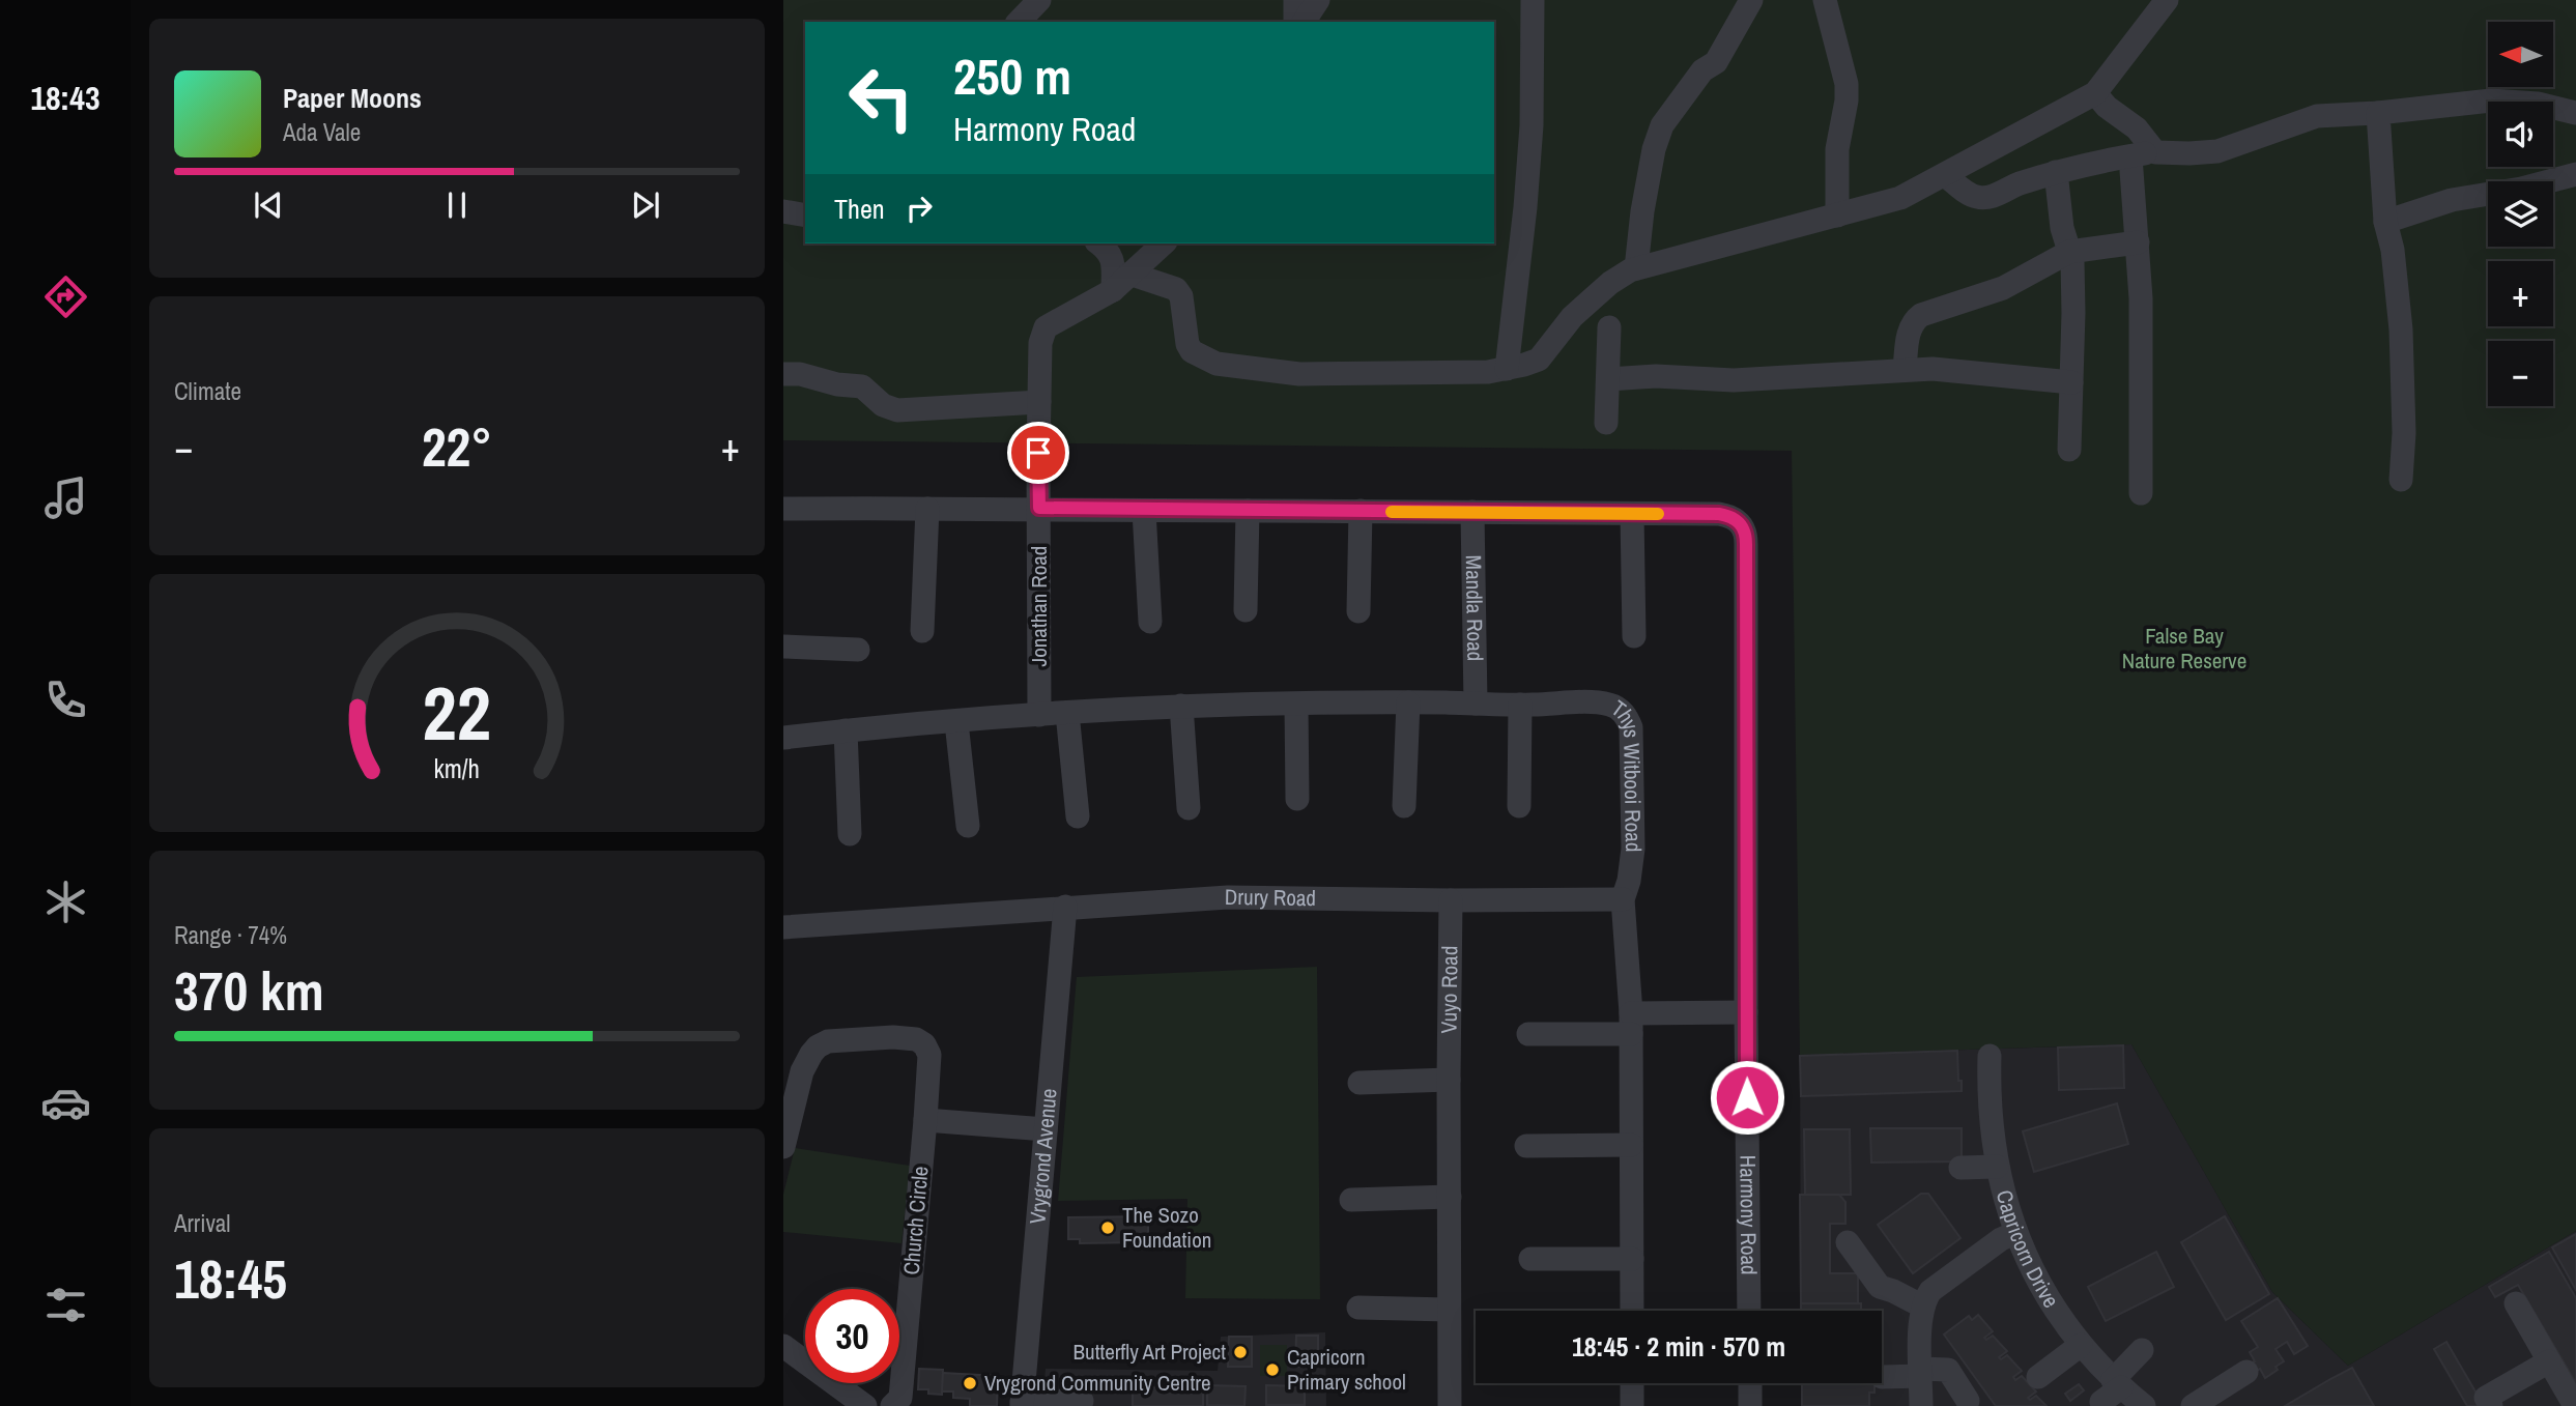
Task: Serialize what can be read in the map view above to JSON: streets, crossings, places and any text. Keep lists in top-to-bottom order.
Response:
{
  "streets": {
    "street": [
      "Jonathan Road",
      "Mandla Road",
      "Thys Witbooi Road",
      "Drury Road",
      "Vuyo Road",
      "Vrygrond Avenue",
      "Harmony Road",
      "Church Circle",
      "Capricorn Drive"
    ]
  },
  "crossings": [
    ["Jonathan Road", "Thys Witbooi Road"],
    ["Jonathan Road", "Harmony Road"],
    ["Mandla Road", "Thys Witbooi Road"],
    ["Mandla Road", "Harmony Road"],
    ["Thys Witbooi Road", "Drury Road"],
    ["Drury Road", "Vuyo Road"],
    ["Drury Road", "Vrygrond Avenue"]
  ],
  "parks": ["False Bay Nature Reserve"],
  "places": [
    "The Sozo Foundation",
    "Butterfly Art Project",
    "Capricorn Primary school",
    "Vrygrond Community Centre"
  ],
  "north": "left",
  "page": {
    "tabs": "18:43",
    "map_buttons": ["+", "−"],
    "turn": ["250 m", "Harmony Road"],
    "song": ["Paper Moons", "Ada Vale"],
    "then": "Then",
    "tile": [
      "Climate",
      ["Range · 74%", "370 km"],
      ["Arrival", "18:45"]
    ],
    "heat": ["−", "22°", "+"],
    "limit": "30",
    "trip": "18:45 · 2 min · 570 m",
    "gauge": ["22", "km/h"]
  }
}
